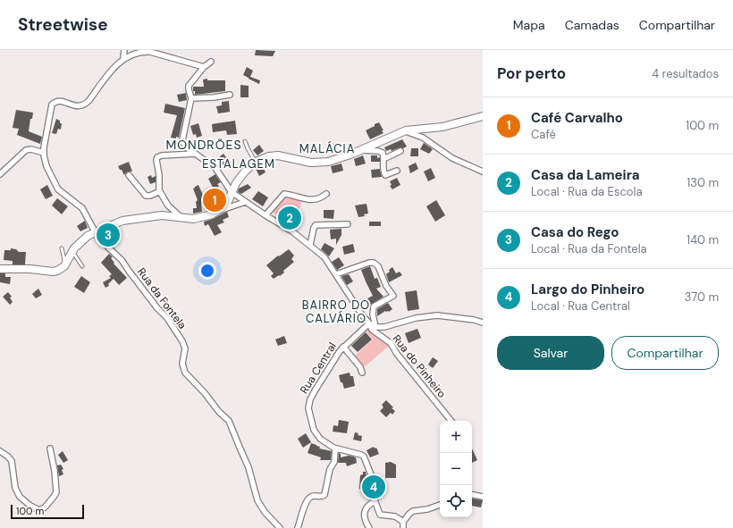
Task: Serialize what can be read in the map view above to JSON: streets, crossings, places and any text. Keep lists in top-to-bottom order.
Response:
{
  "streets": {
    "street": ["Rua da Fontela", "Rua do Pinheiro", "Rua Central"]
  },
  "crossings": [
    ["Rua do Pinheiro", "Rua Central"]
  ],
  "districts": [
    "MONDRÕES",
    "MALÁCIA",
    "ESTALAGEM",
    "BAIRRO DO CALVÁRIO"
  ],
  "scale_bar": "100 m",
  "page": {
    "header": "Streetwise",
    "nav": ["Mapa", "Camadas", "Compartilhar"],
    "heading": ["Por perto", "4 resultados"],
    "list": [
      {
        "mark": "1",
        "name": "Café Carvalho",
        "note": "Café",
        "value": "100 m"
      },
      {
        "mark": "2",
        "name": "Casa da Lameira",
        "note": "Local · Rua da Escola",
        "value": "130 m"
      },
      {
        "mark": "3",
        "name": "Casa do Rego",
        "note": "Local · Rua da Fontela",
        "value": "140 m"
      },
      {
        "mark": "4",
        "name": "Largo do Pinheiro",
        "note": "Local · Rua Central",
        "value": "370 m"
      }
    ],
    "pins": [
      "1",
      "2",
      "3",
      "4"
    ],
    "buttons": ["Salvar", "Compartilhar"],
    "map_buttons": ["+", "−"],
    "scale": "100 m"
  }
}
